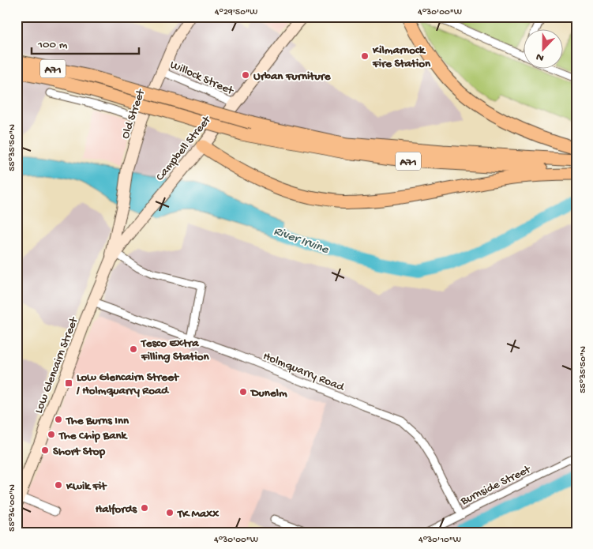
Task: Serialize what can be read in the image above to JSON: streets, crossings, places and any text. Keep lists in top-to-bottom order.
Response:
{
  "streets": {
    "main road": [
      "A71",
      "Old Street",
      "Campbell Street",
      "Low Glencairn Street"
    ],
    "street": ["Willock Street", "Holmquarry Road", "Burnside Street"]
  },
  "crossings": [
    ["Willock Street", "Old Street"],
    ["Willock Street", "Campbell Street"],
    ["Old Street", "Campbell Street"],
    ["Campbell Street", "Low Glencairn Street"],
    ["Campbell Street", "Holmquarry Road"],
    ["Low Glencairn Street", "Holmquarry Road"],
    ["Holmquarry Road", "Burnside Street"]
  ],
  "water": ["River Irvine"],
  "places": {
    "other": [
      "Kilmarnock Fire Station",
      "Urban Furniture",
      "Tesco Extra Filling Station",
      "Dunelm",
      "The Burns Inn",
      "The Chip Bank",
      "Short Stop",
      "Kwik Fit",
      "Halfords",
      "TK Maxx"
    ],
    "transit": ["Low Glencairn Street / Holmquarry Road"]
  },
  "scale_bar": "100 m",
  "north": "bottom",
  "coordinates": [
    "4°29'50\"W",
    "4°30'00\"W",
    "55°35'50\"N",
    "55°36'00\"N",
    "4°30'10\"W"
  ]
}
